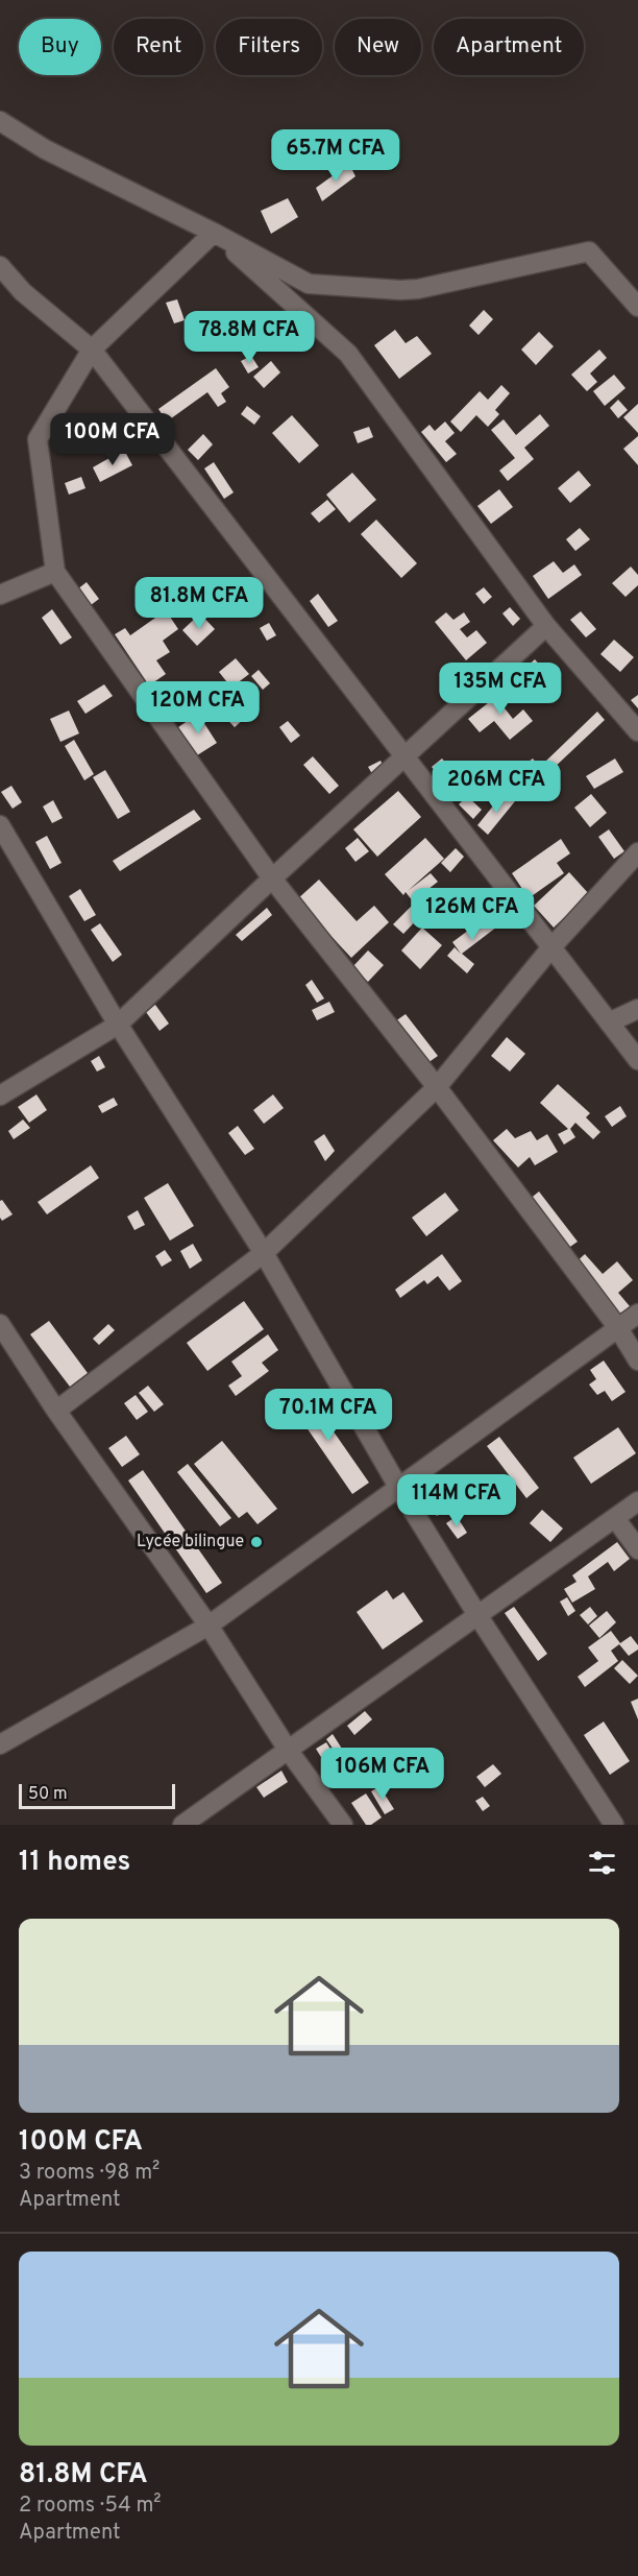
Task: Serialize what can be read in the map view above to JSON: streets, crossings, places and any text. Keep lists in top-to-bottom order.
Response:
{
  "places": ["Lycée bilingue"],
  "scale_bar": "50 m",
  "page": {
    "chip": [
      "Buy",
      "Rent",
      "Filters",
      "New",
      "Apartment"
    ],
    "price": [
      "65.7M CFA",
      "78.8M CFA",
      "100M CFA",
      "81.8M CFA",
      "135M CFA",
      "120M CFA",
      "206M CFA",
      "126M CFA",
      "70.1M CFA",
      "114M CFA",
      "106M CFA"
    ],
    "scale": "50 m",
    "heading": "11 homes",
    "list": [
      {
        "name": "100M CFA",
        "note": "3 rooms · 98 m² · Apartment"
      },
      {
        "name": "81.8M CFA",
        "note": "2 rooms · 54 m² · Apartment"
      }
    ]
  }
}
